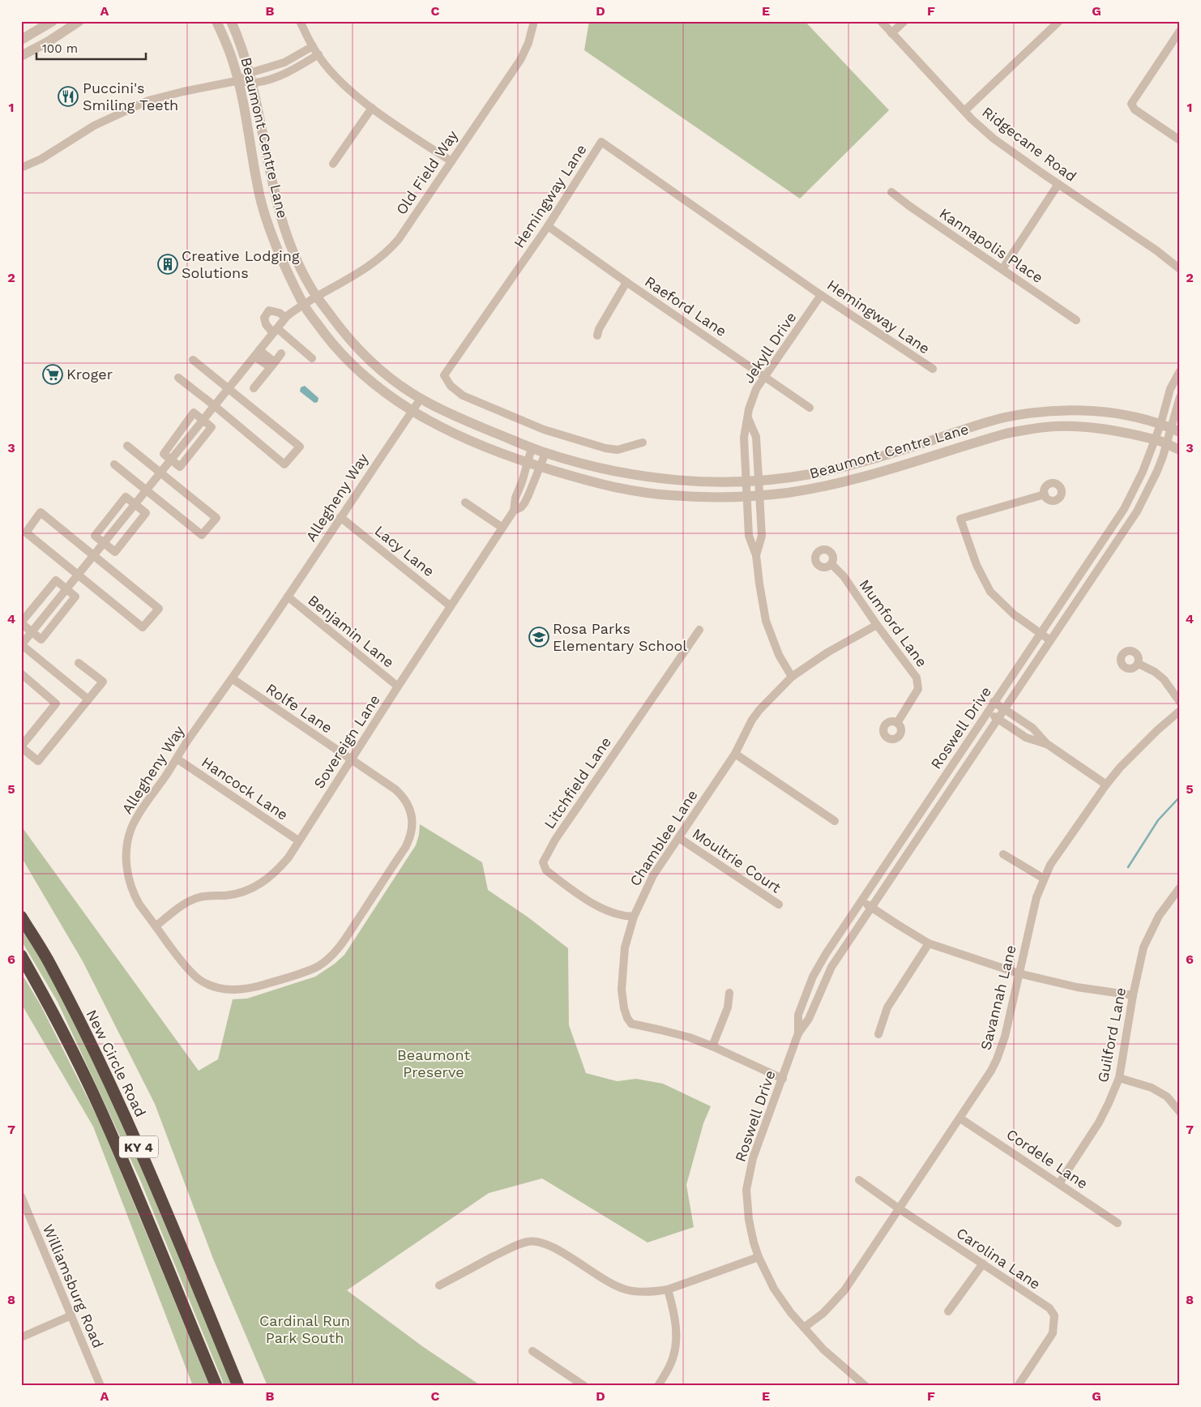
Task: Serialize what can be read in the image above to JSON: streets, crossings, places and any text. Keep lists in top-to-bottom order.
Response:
{
  "streets": {
    "highway": ["New Circle Road", "KY 4"],
    "street": [
      "Beaumont Centre Lane",
      "Ridgecane Road",
      "Old Field Way",
      "Hemingway Lane",
      "Kannapolis Place",
      "Raeford Lane",
      "Jekyll Drive",
      "Allegheny Way",
      "Lacy Lane",
      "Mumford Lane",
      "Benjamin Lane",
      "Rolfe Lane",
      "Roswell Drive",
      "Sovereign Lane",
      "Litchfield Lane",
      "Hancock Lane",
      "Chamblee Lane",
      "Moultrie Court",
      "Savannah Lane",
      "Guilford Lane",
      "Cordele Lane",
      "Carolina Lane",
      "Williamsburg Road"
    ]
  },
  "crossings": [
    ["Beaumont Centre Lane", "Old Field Way"],
    ["Beaumont Centre Lane", "Jekyll Drive"],
    ["Beaumont Centre Lane", "Allegheny Way"],
    ["Beaumont Centre Lane", "Roswell Drive"],
    ["Beaumont Centre Lane", "Sovereign Lane"],
    ["Hemingway Lane", "Raeford Lane"],
    ["Hemingway Lane", "Jekyll Drive"],
    ["Raeford Lane", "Jekyll Drive"],
    ["Jekyll Drive", "Chamblee Lane"],
    ["Allegheny Way", "Lacy Lane"],
    ["Allegheny Way", "Benjamin Lane"],
    ["Allegheny Way", "Rolfe Lane"],
    ["Allegheny Way", "Sovereign Lane"],
    ["Allegheny Way", "Hancock Lane"],
    ["Lacy Lane", "Sovereign Lane"],
    ["Mumford Lane", "Chamblee Lane"],
    ["Benjamin Lane", "Sovereign Lane"],
    ["Rolfe Lane", "Sovereign Lane"],
    ["Roswell Drive", "Chamblee Lane"],
    ["Roswell Drive", "Savannah Lane"],
    ["Sovereign Lane", "Hancock Lane"],
    ["Litchfield Lane", "Chamblee Lane"],
    ["Chamblee Lane", "Moultrie Court"],
    ["Savannah Lane", "Cordele Lane"],
    ["Savannah Lane", "Carolina Lane"],
    ["Guilford Lane", "Cordele Lane"]
  ],
  "parks": ["Beaumont Preserve", "Cardinal Run Park South"],
  "places": {
    "restaurant": ["Puccini's Smiling Teeth"],
    "building": ["Creative Lodging Solutions"],
    "supermarket": ["Kroger"],
    "school or university": ["Rosa Parks Elementary School"]
  },
  "scale_bar": "100 m",
  "grid": {
    "columns": [
      "A",
      "B",
      "C",
      "D",
      "E",
      "F",
      "G"
    ],
    "rows": [
      "1",
      "2",
      "3",
      "4",
      "5",
      "6",
      "7",
      "8"
    ]
  }
}
